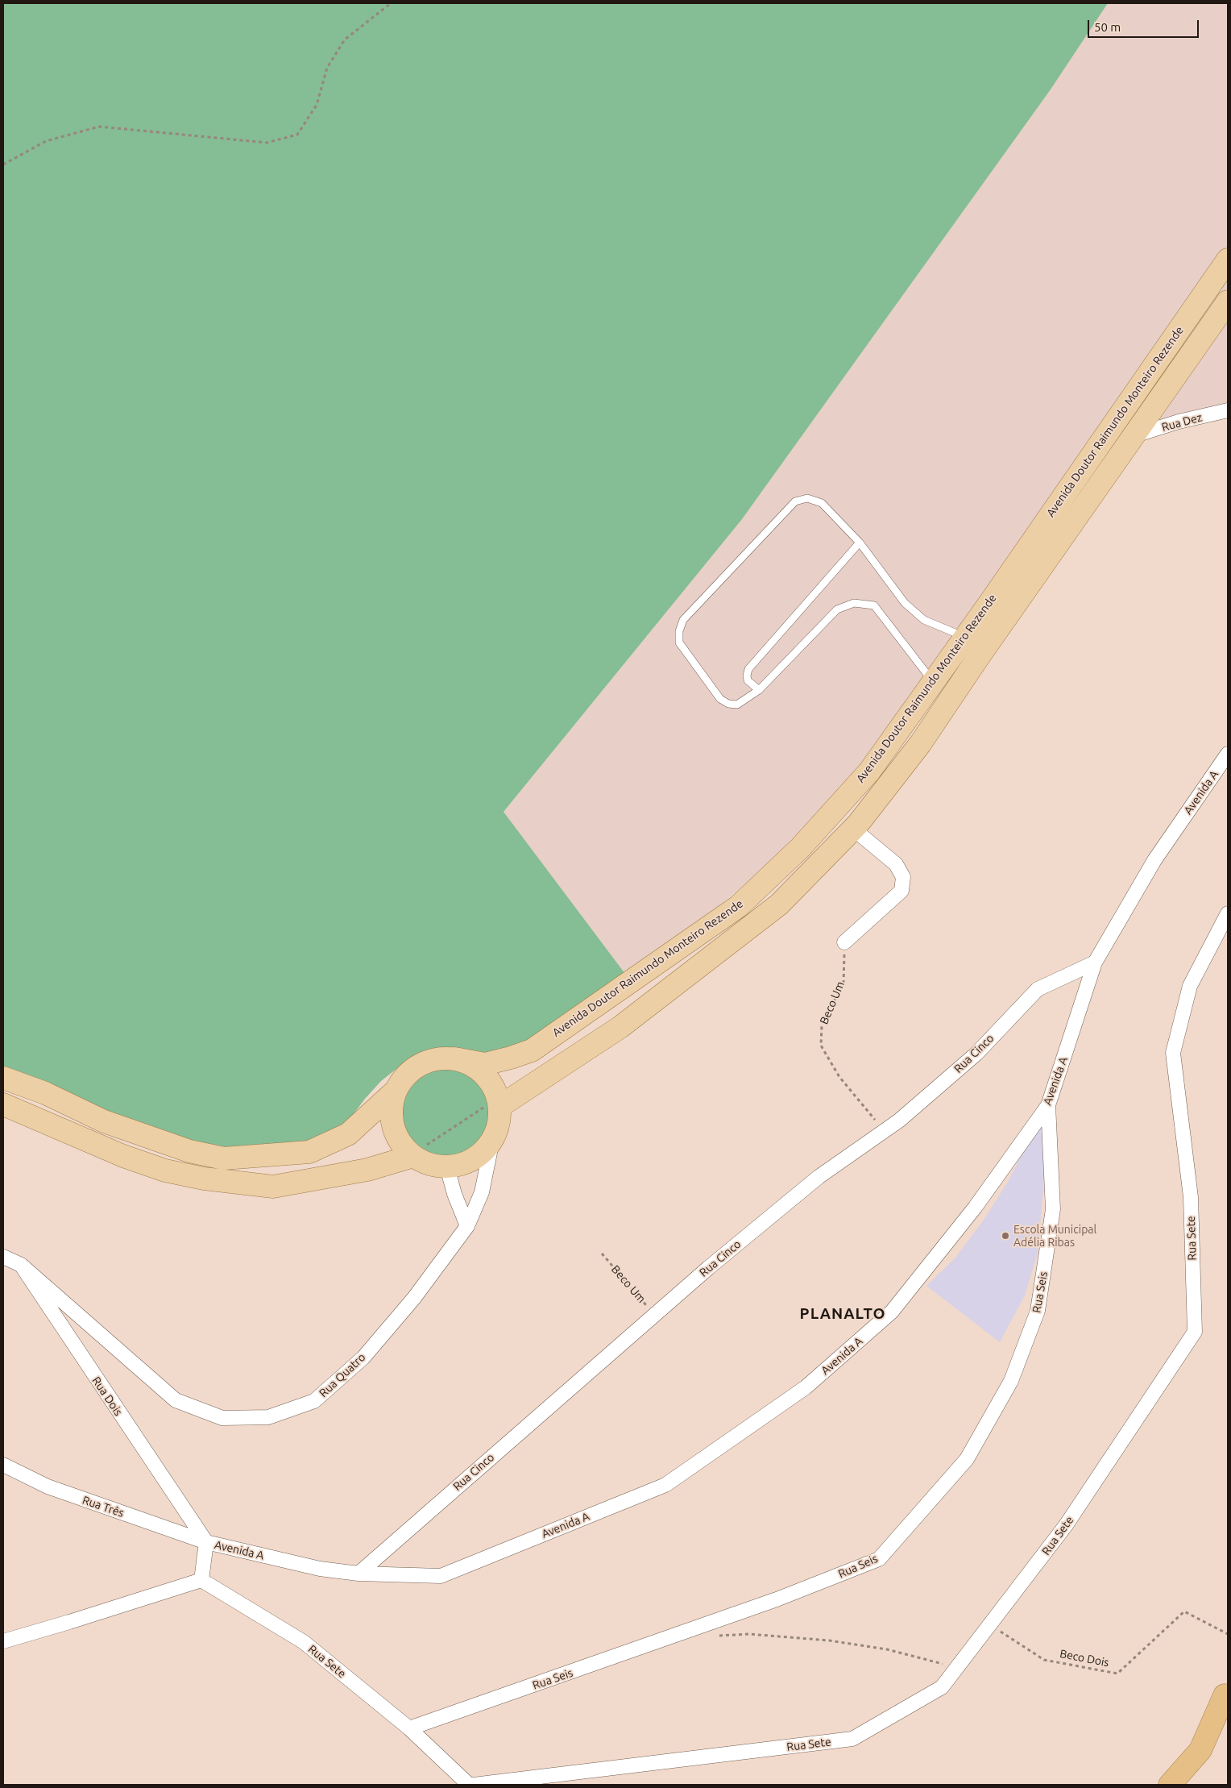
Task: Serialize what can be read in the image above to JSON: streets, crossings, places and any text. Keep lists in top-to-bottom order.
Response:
{
  "streets": {
    "main road": ["Avenida Doutor Raimundo Monteiro Rezende"],
    "street": [
      "Rua Dez",
      "Avenida A",
      "Rua Cinco",
      "Rua Sete",
      "Rua Seis",
      "Rua Quatro",
      "Rua Dois",
      "Rua Três"
    ],
    "path": ["Beco Um", "Beco Dois"]
  },
  "crossings": [
    ["Avenida Doutor Raimundo Monteiro Rezende", "Rua Dez"],
    ["Avenida Doutor Raimundo Monteiro Rezende", "Rua Quatro"],
    ["Avenida A", "Rua Cinco"],
    ["Avenida A", "Rua Seis"],
    ["Avenida A", "Rua Dois"],
    ["Avenida A", "Rua Três"],
    ["Beco Um", "Rua Cinco"],
    ["Rua Sete", "Rua Seis"],
    ["Rua Sete", "Beco Dois"],
    ["Rua Quatro", "Rua Dois"],
    ["Rua Dois", "Rua Três"]
  ],
  "districts": ["PLANALTO"],
  "places": ["Escola Municipal Adélia Ribas"],
  "scale_bar": "50 m"
}
